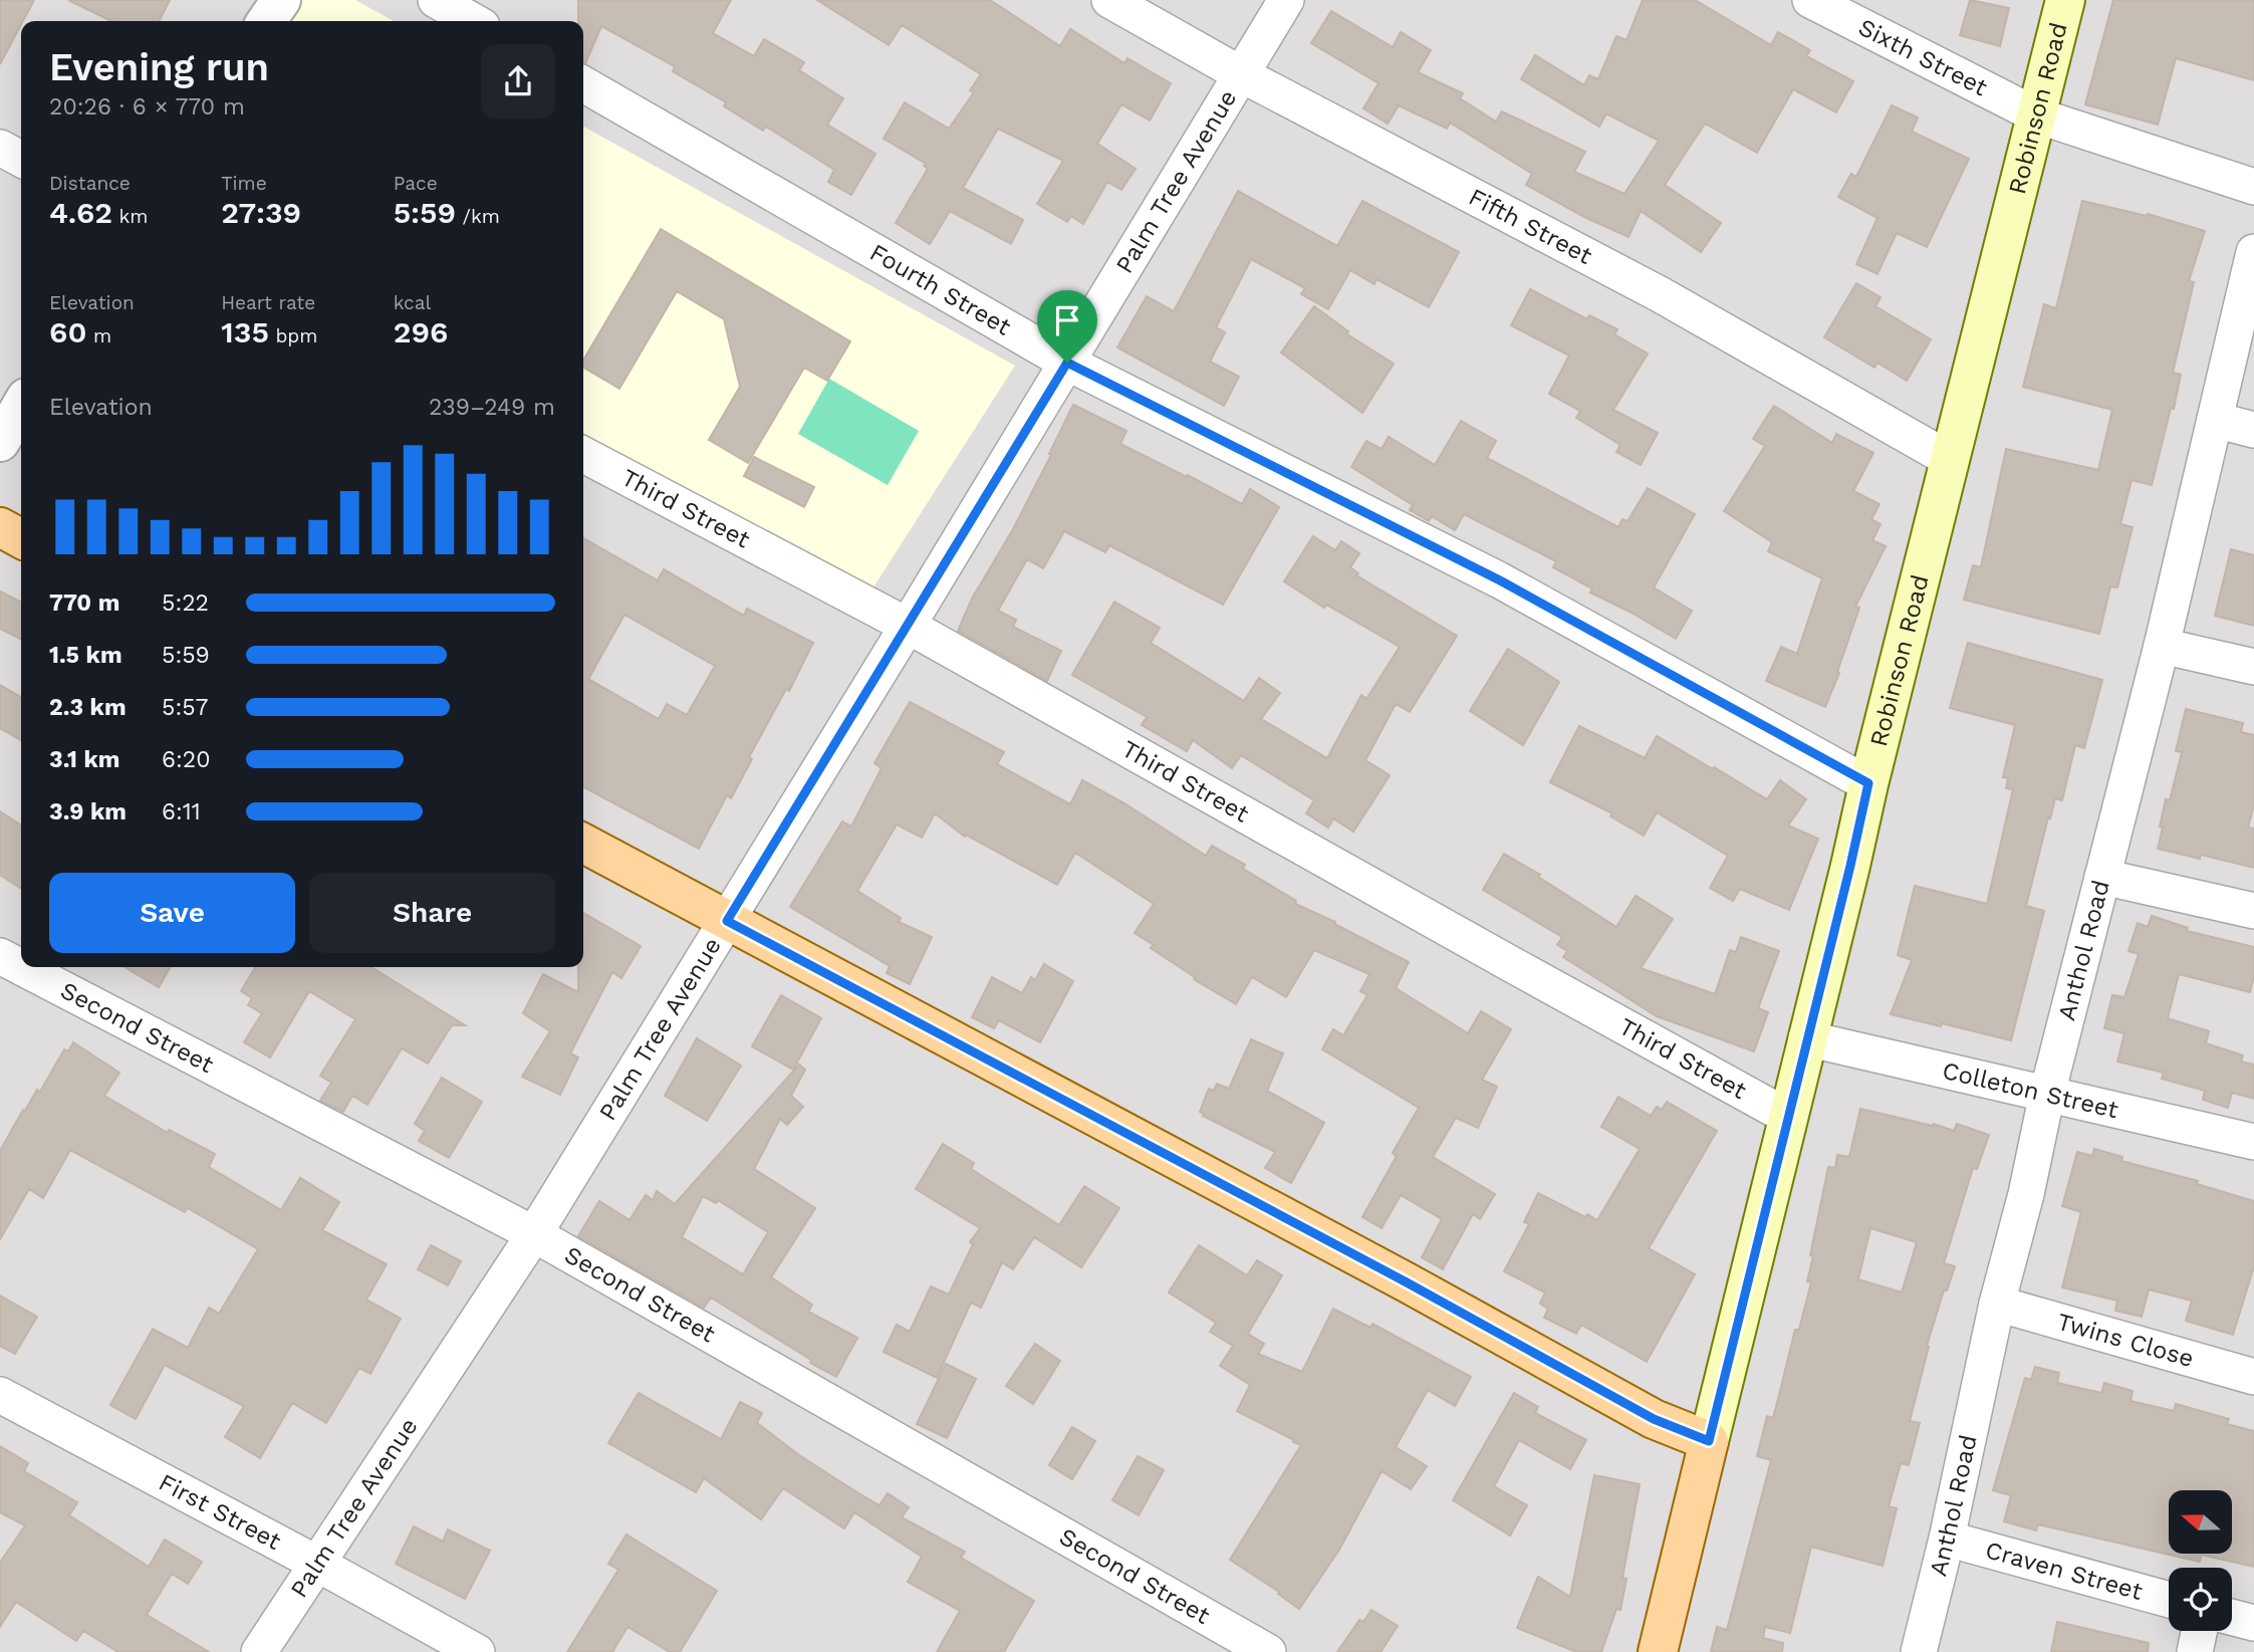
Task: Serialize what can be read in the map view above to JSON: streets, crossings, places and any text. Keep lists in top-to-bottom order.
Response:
{
  "streets": {
    "main road": ["Robinson Road"],
    "street": [
      "Sixth Street",
      "Palm Tree Avenue",
      "Fifth Street",
      "Fourth Street",
      "Third Street",
      "Anthol Road",
      "Second Street",
      "Colleton Street",
      "Twins Close",
      "First Street",
      "Craven Street"
    ]
  },
  "crossings": [
    ["Sixth Street", "Robinson Road"],
    ["Robinson Road", "Fifth Street"],
    ["Robinson Road", "Fourth Street"],
    ["Robinson Road", "Third Street"],
    ["Robinson Road", "Colleton Street"],
    ["Palm Tree Avenue", "Fifth Street"],
    ["Palm Tree Avenue", "Fourth Street"],
    ["Palm Tree Avenue", "Third Street"],
    ["Palm Tree Avenue", "Second Street"],
    ["Palm Tree Avenue", "First Street"],
    ["Anthol Road", "Colleton Street"],
    ["Anthol Road", "Twins Close"],
    ["Anthol Road", "Craven Street"]
  ],
  "north": "left",
  "page": {
    "heading": ["Evening run", "20:26 · 6 × 770 m"],
    "stats": [
      ["Distance", "4.62 km"],
      ["Time", "27:39"],
      ["Pace", "5:59 /km"],
      ["Elevation", "60 m"],
      ["Heart rate", "135 bpm"],
      ["kcal", "296"]
    ],
    "chart": ["Elevation", "239–249 m"],
    "list": [
      {
        "name": "770 m",
        "note": "5:22"
      },
      {
        "name": "1.5 km",
        "note": "5:59"
      },
      {
        "name": "2.3 km",
        "note": "5:57"
      },
      {
        "name": "3.1 km",
        "note": "6:20"
      },
      {
        "name": "3.9 km",
        "note": "6:11"
      }
    ],
    "buttons": ["Save", "Share"]
  }
}
